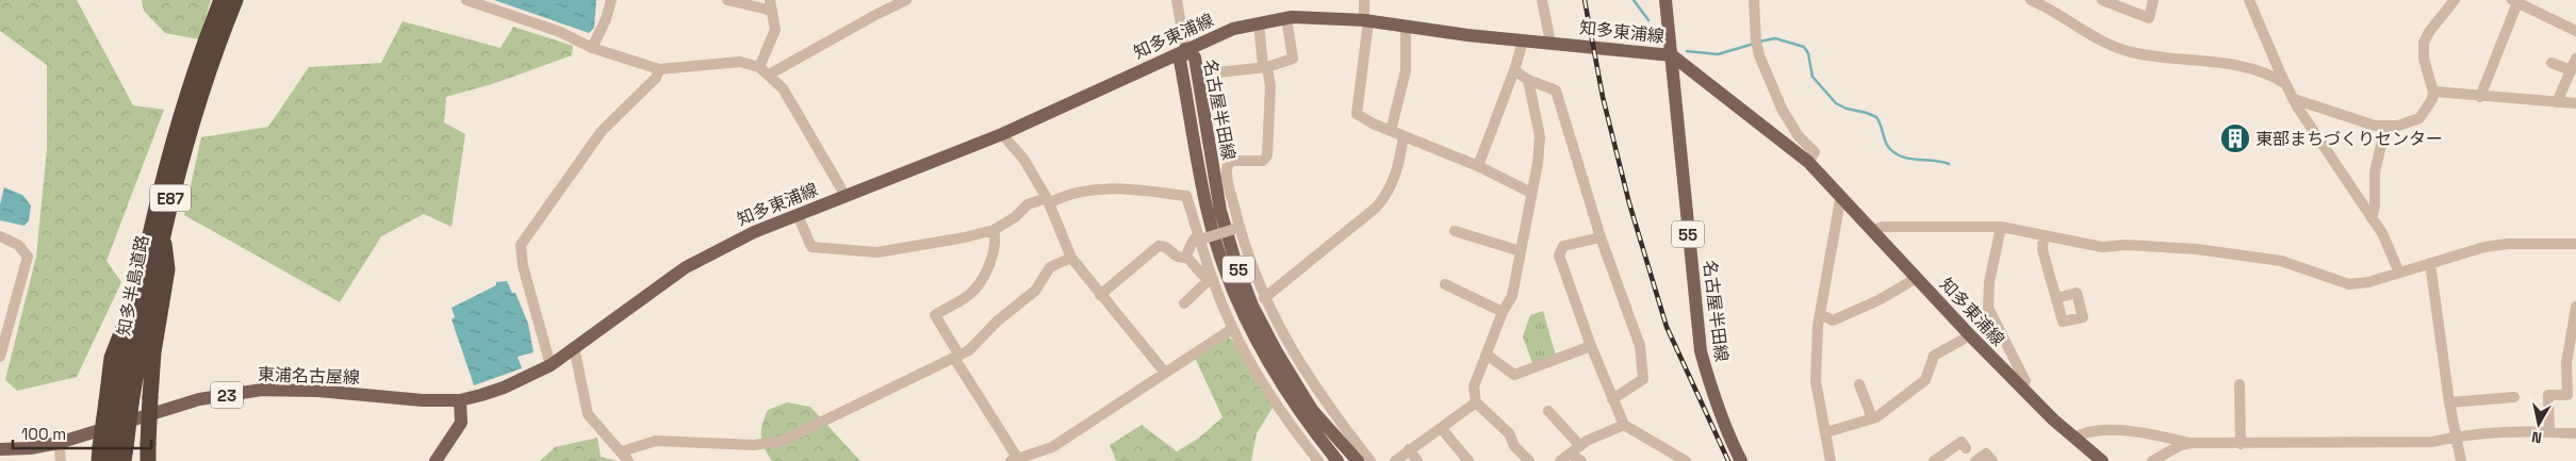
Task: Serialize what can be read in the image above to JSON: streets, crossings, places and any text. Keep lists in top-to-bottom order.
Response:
{
  "streets": {
    "highway": ["E87", "知多半島道路"],
    "main road": [
      "知多東浦線",
      "名古屋半田線",
      "55",
      "東浦名古屋線",
      "23"
    ]
  },
  "crossings": [
    ["知多東浦線", "名古屋半田線"],
    ["知多東浦線", "東浦名古屋線"]
  ],
  "places": {
    "building": ["東部まちづくりセンター"]
  },
  "scale_bar": "100 m",
  "north": "bottom"
}
